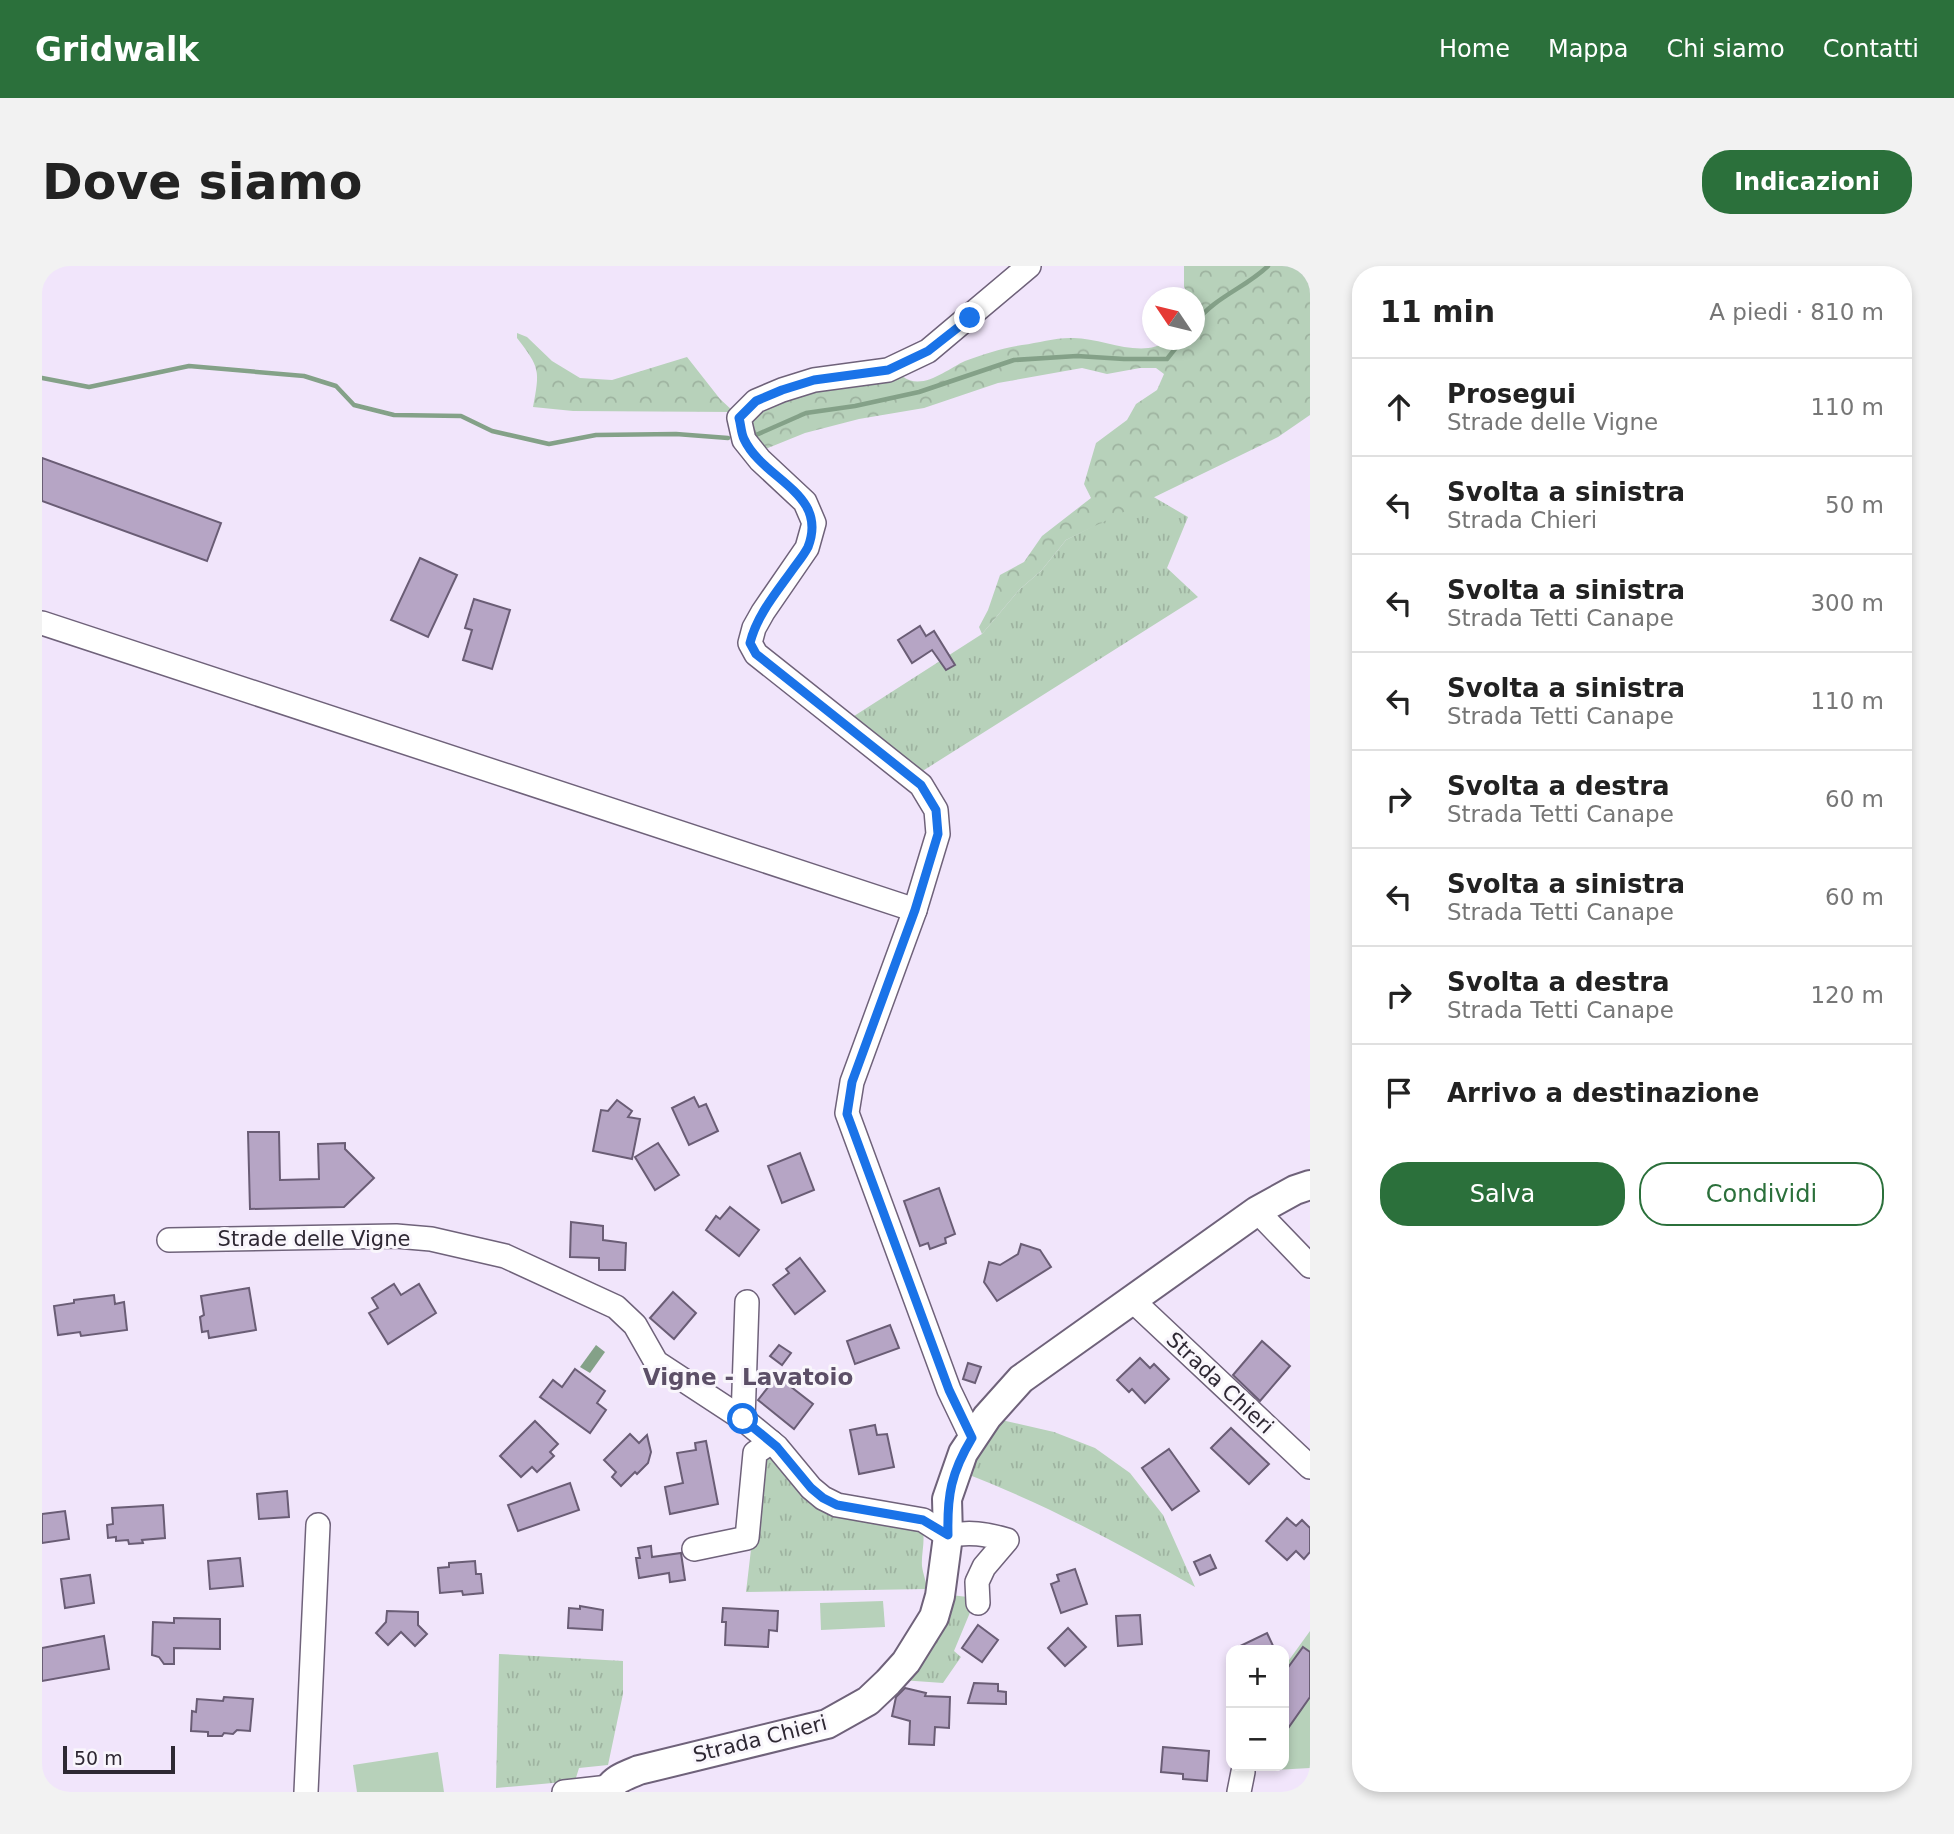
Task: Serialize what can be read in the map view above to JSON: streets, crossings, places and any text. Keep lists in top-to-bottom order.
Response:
{
  "streets": {
    "main road": ["Strada Chieri"],
    "street": ["Strade delle Vigne"]
  },
  "crossings": [
    ["Strade delle Vigne", "Strada Chieri"]
  ],
  "districts": ["Vigne - Lavatoio"],
  "scale_bar": "50 m",
  "north": "top left",
  "page": {
    "header": "Gridwalk",
    "nav": [
      "Home",
      "Mappa",
      "Chi siamo",
      "Contatti"
    ],
    "buttons": [
      "Indicazioni",
      ["Salva", "Condividi"]
    ],
    "title": "Dove siamo",
    "heading": ["11 min", "A piedi · 810 m"],
    "list": [
      ["Prosegui", "Strade delle Vigne", "110 m"],
      ["Svolta a sinistra", "Strada Chieri", "50 m"],
      ["Svolta a sinistra", "Strada Tetti Canape", "300 m"],
      ["Svolta a sinistra", "Strada Tetti Canape", "110 m"],
      ["Svolta a destra", "Strada Tetti Canape", "60 m"],
      ["Svolta a sinistra", "Strada Tetti Canape", "60 m"],
      ["Svolta a destra", "Strada Tetti Canape", "120 m"],
      "Arrivo a destinazione"
    ],
    "map_buttons": ["+", "−"],
    "scale": "50 m"
  }
}
